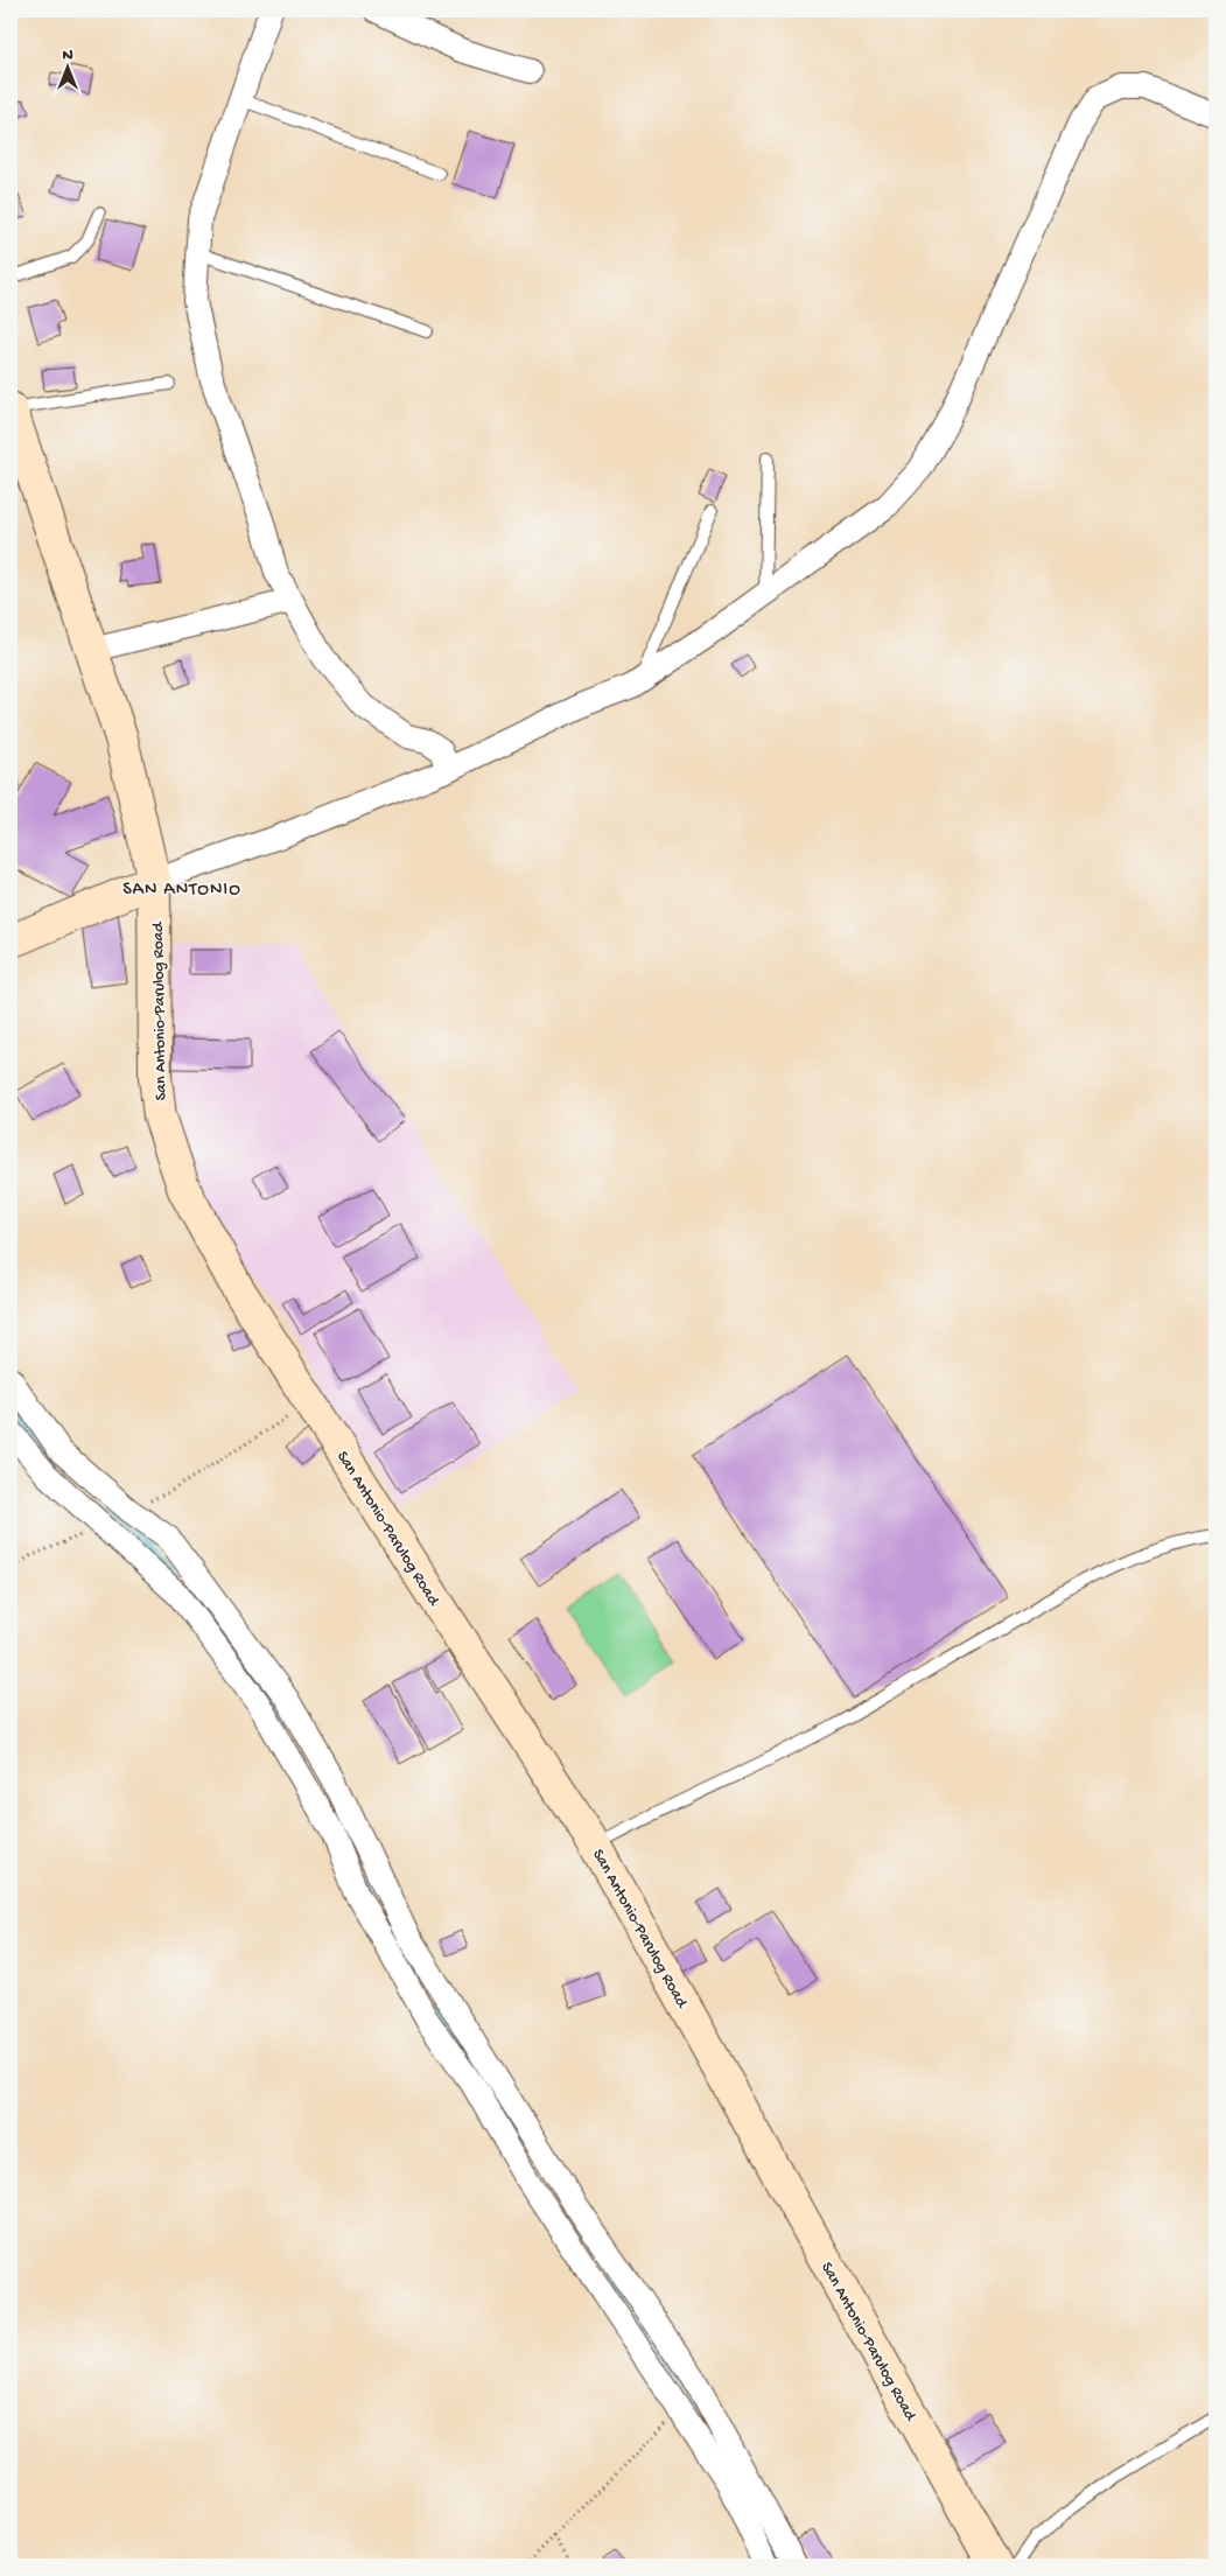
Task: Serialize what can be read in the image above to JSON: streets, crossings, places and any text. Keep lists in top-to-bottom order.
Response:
{
  "streets": {
    "street": ["San Antonio-Parulog Road"]
  },
  "districts": ["SAN ANTONIO"],
  "north": "top"
}
